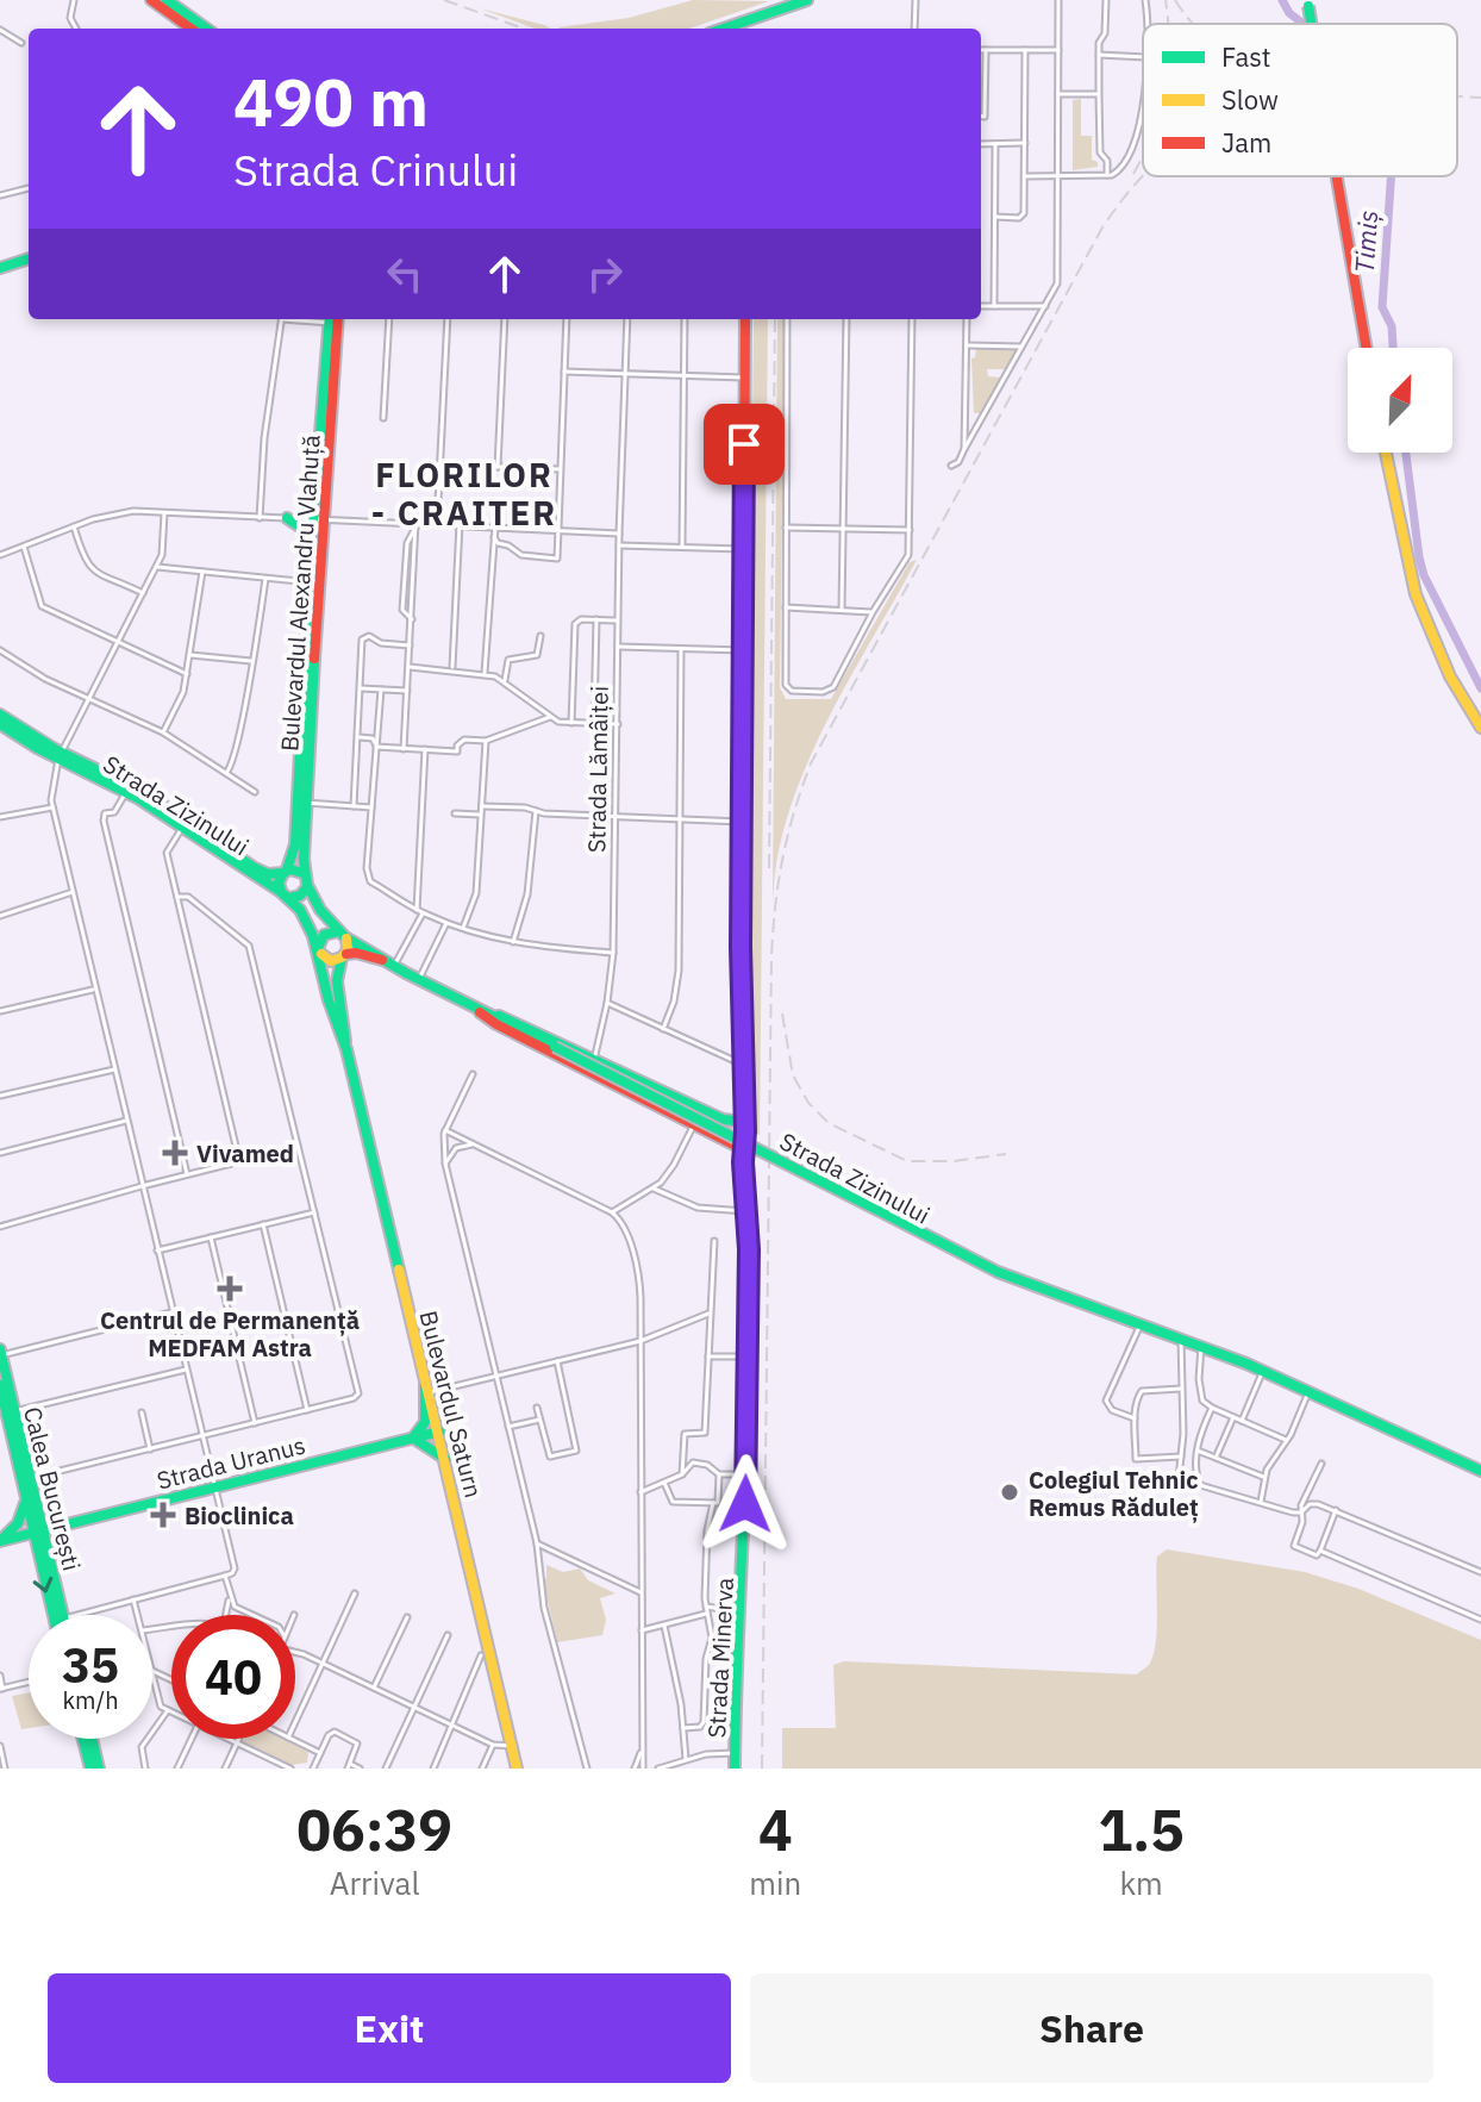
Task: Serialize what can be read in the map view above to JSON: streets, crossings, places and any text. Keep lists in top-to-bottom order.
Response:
{
  "streets": {
    "main road": [
      "Bulevardul Alexandru Vlahuță",
      "Strada Zizinului",
      "Bulevardul Saturn",
      "Strada Uranus",
      "Calea București",
      "Strada Minerva"
    ],
    "street": ["Strada Lămâiței"]
  },
  "crossings": [
    ["Bulevardul Alexandru Vlahuță", "Strada Zizinului"],
    ["Bulevardul Alexandru Vlahuță", "Bulevardul Saturn"],
    ["Strada Lămâiței", "Strada Zizinului"],
    ["Strada Zizinului", "Bulevardul Saturn"],
    ["Strada Zizinului", "Strada Minerva"],
    ["Bulevardul Saturn", "Strada Uranus"],
    ["Strada Uranus", "Calea București"]
  ],
  "districts": ["FLORILOR - CRAITER"],
  "water": ["Timiș"],
  "places": {
    "health": ["Vivamed", "Centrul de Permanență MEDFAM Astra", "Bioclinica"],
    "other": ["Colegiul Tehnic Remus Răduleț"]
  },
  "legend": ["Fast", "Slow", "Jam"],
  "north": "top right",
  "page": {
    "turn": ["490 m", "Strada Crinului"],
    "speed": "35 km/h",
    "limit": "40",
    "eta": [
      "06:39",
      "Arrival",
      "4",
      "min",
      "1.5",
      "km"
    ],
    "buttons": ["Exit", "Share"]
  }
}
